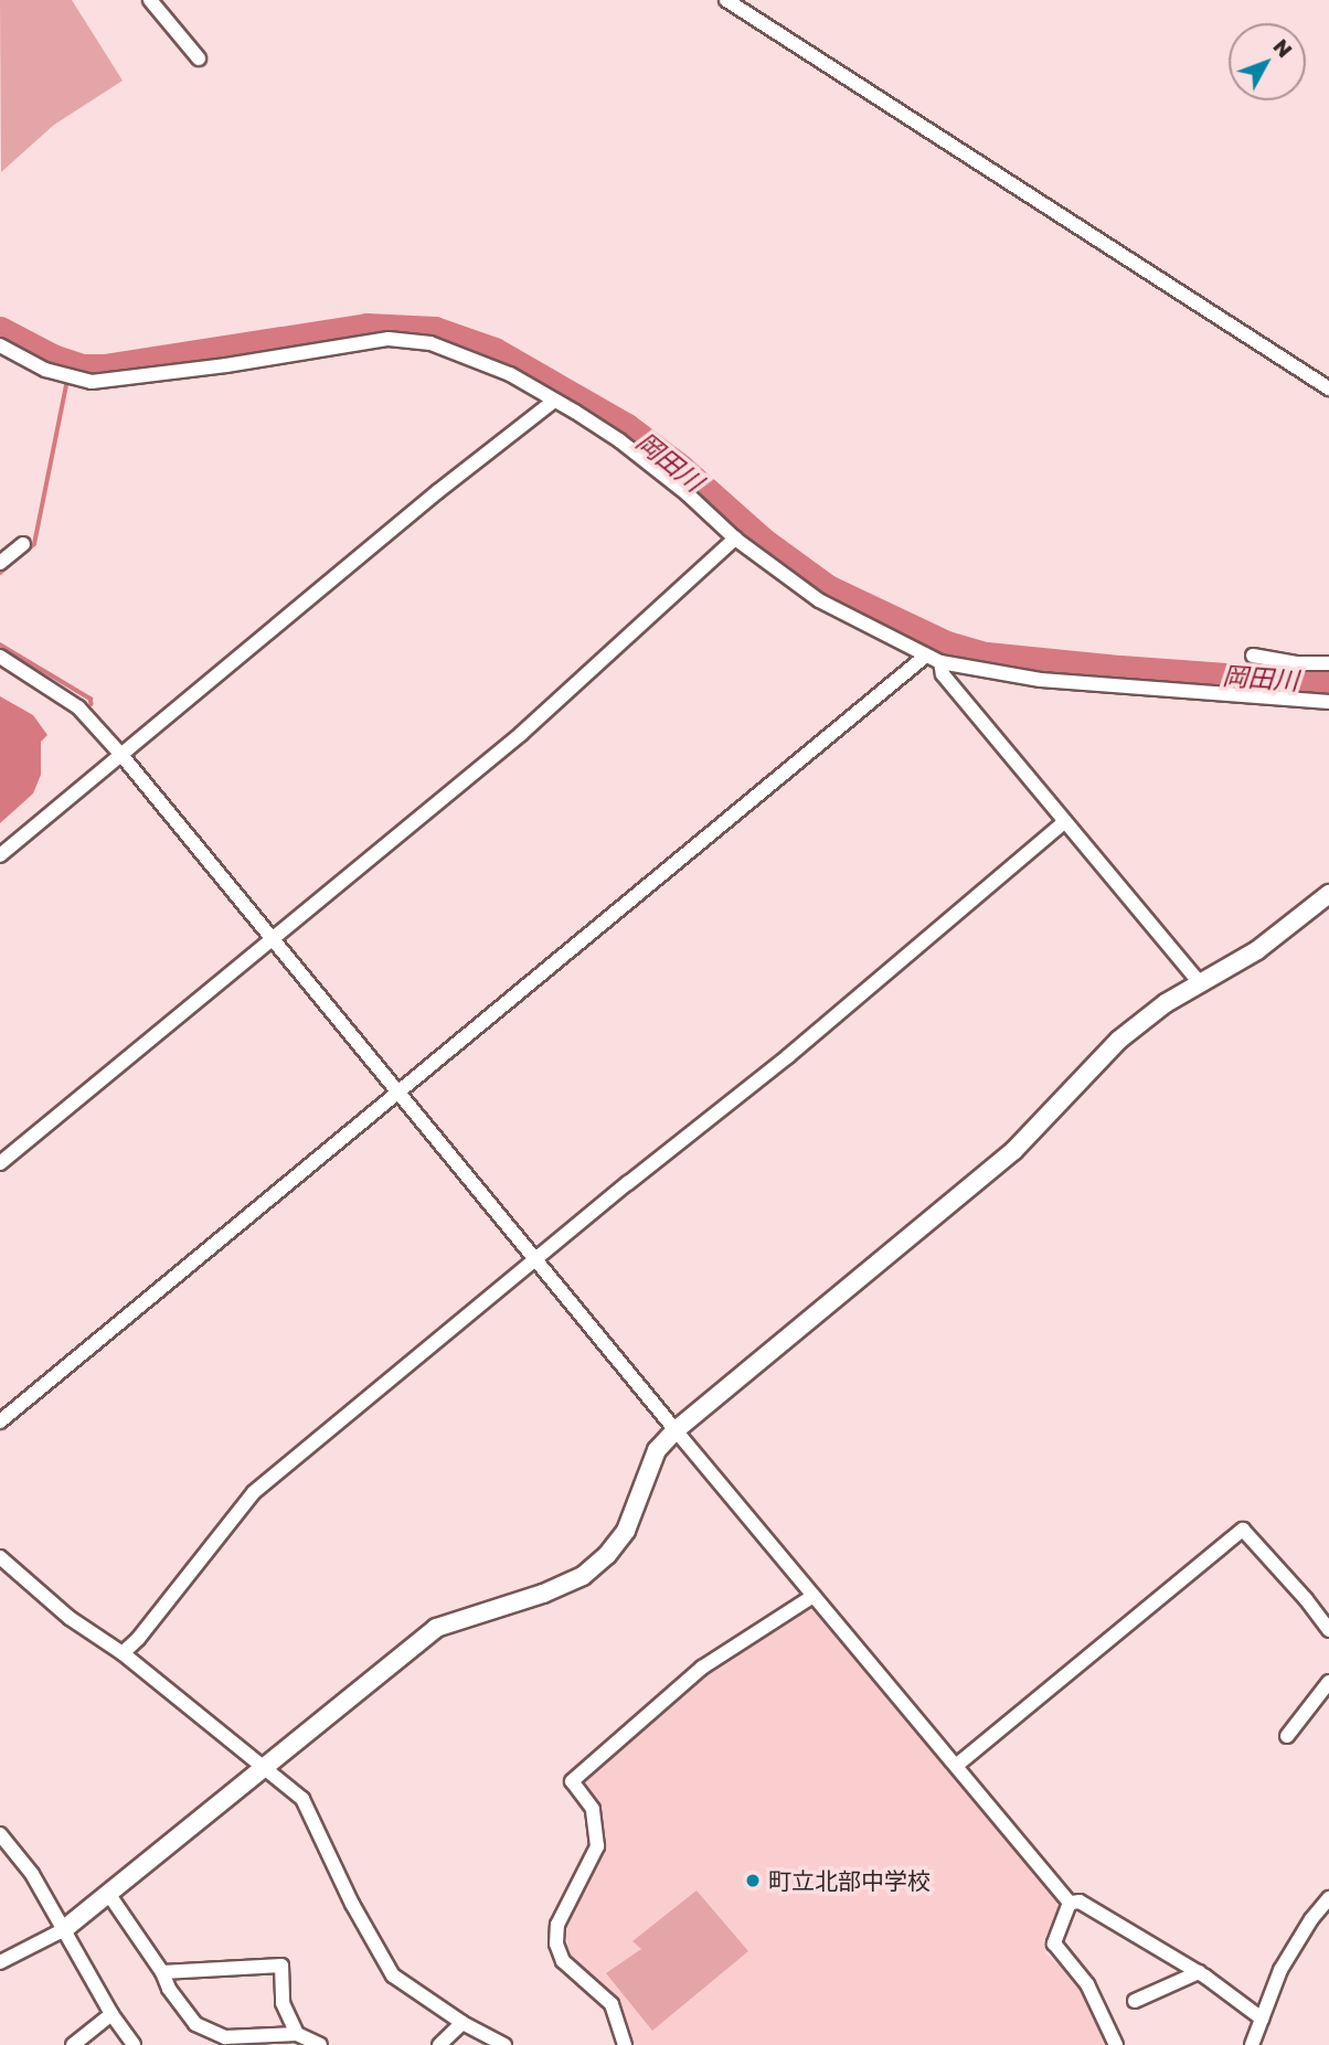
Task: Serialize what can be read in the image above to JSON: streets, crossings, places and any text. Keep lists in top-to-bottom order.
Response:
{
  "water": ["岡田川"],
  "places": ["町立北部中学校"],
  "north": "top right"
}
